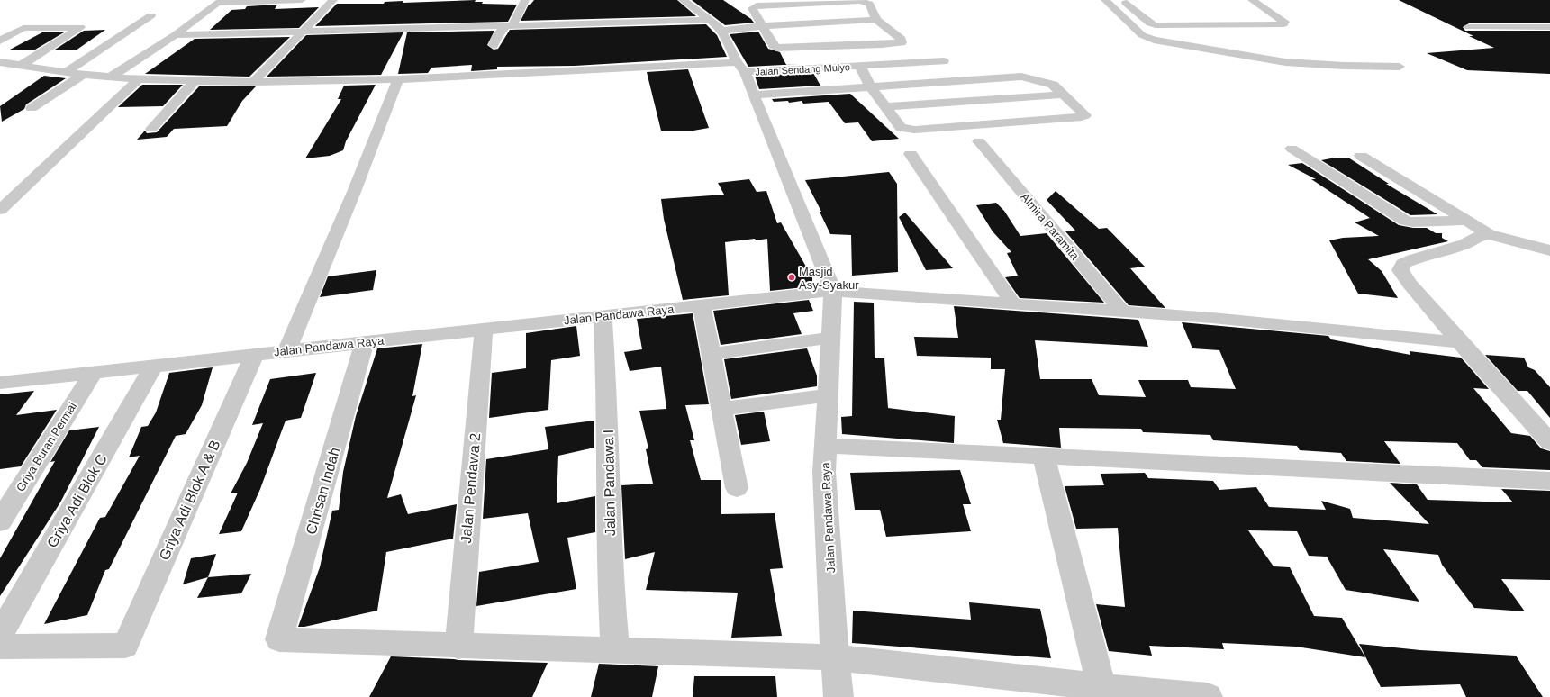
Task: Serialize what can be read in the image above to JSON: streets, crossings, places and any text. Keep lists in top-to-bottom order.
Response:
{
  "streets": {
    "street": [
      "Jalan Sendang Mulyo",
      "Almira Paramita",
      "Jalan Pandawa Raya",
      "Griya Buran Permai",
      "Jalan Pandawa I",
      "Jalan Pendawa 2",
      "Chrisan Indah",
      "Griya Adi Blok A & B",
      "Griya Adi Blok C"
    ]
  },
  "crossings": [
    ["Jalan Pandawa Raya", "Griya Buran Permai"],
    ["Jalan Pandawa Raya", "Jalan Pandawa I"],
    ["Jalan Pandawa Raya", "Jalan Pendawa 2"],
    ["Jalan Pandawa Raya", "Chrisan Indah"],
    ["Jalan Pandawa Raya", "Griya Adi Blok A & B"],
    ["Jalan Pandawa Raya", "Griya Adi Blok C"],
    ["Jalan Pendawa 2", "Chrisan Indah"]
  ],
  "places": ["Masjid Asy-Syakur"]
}
